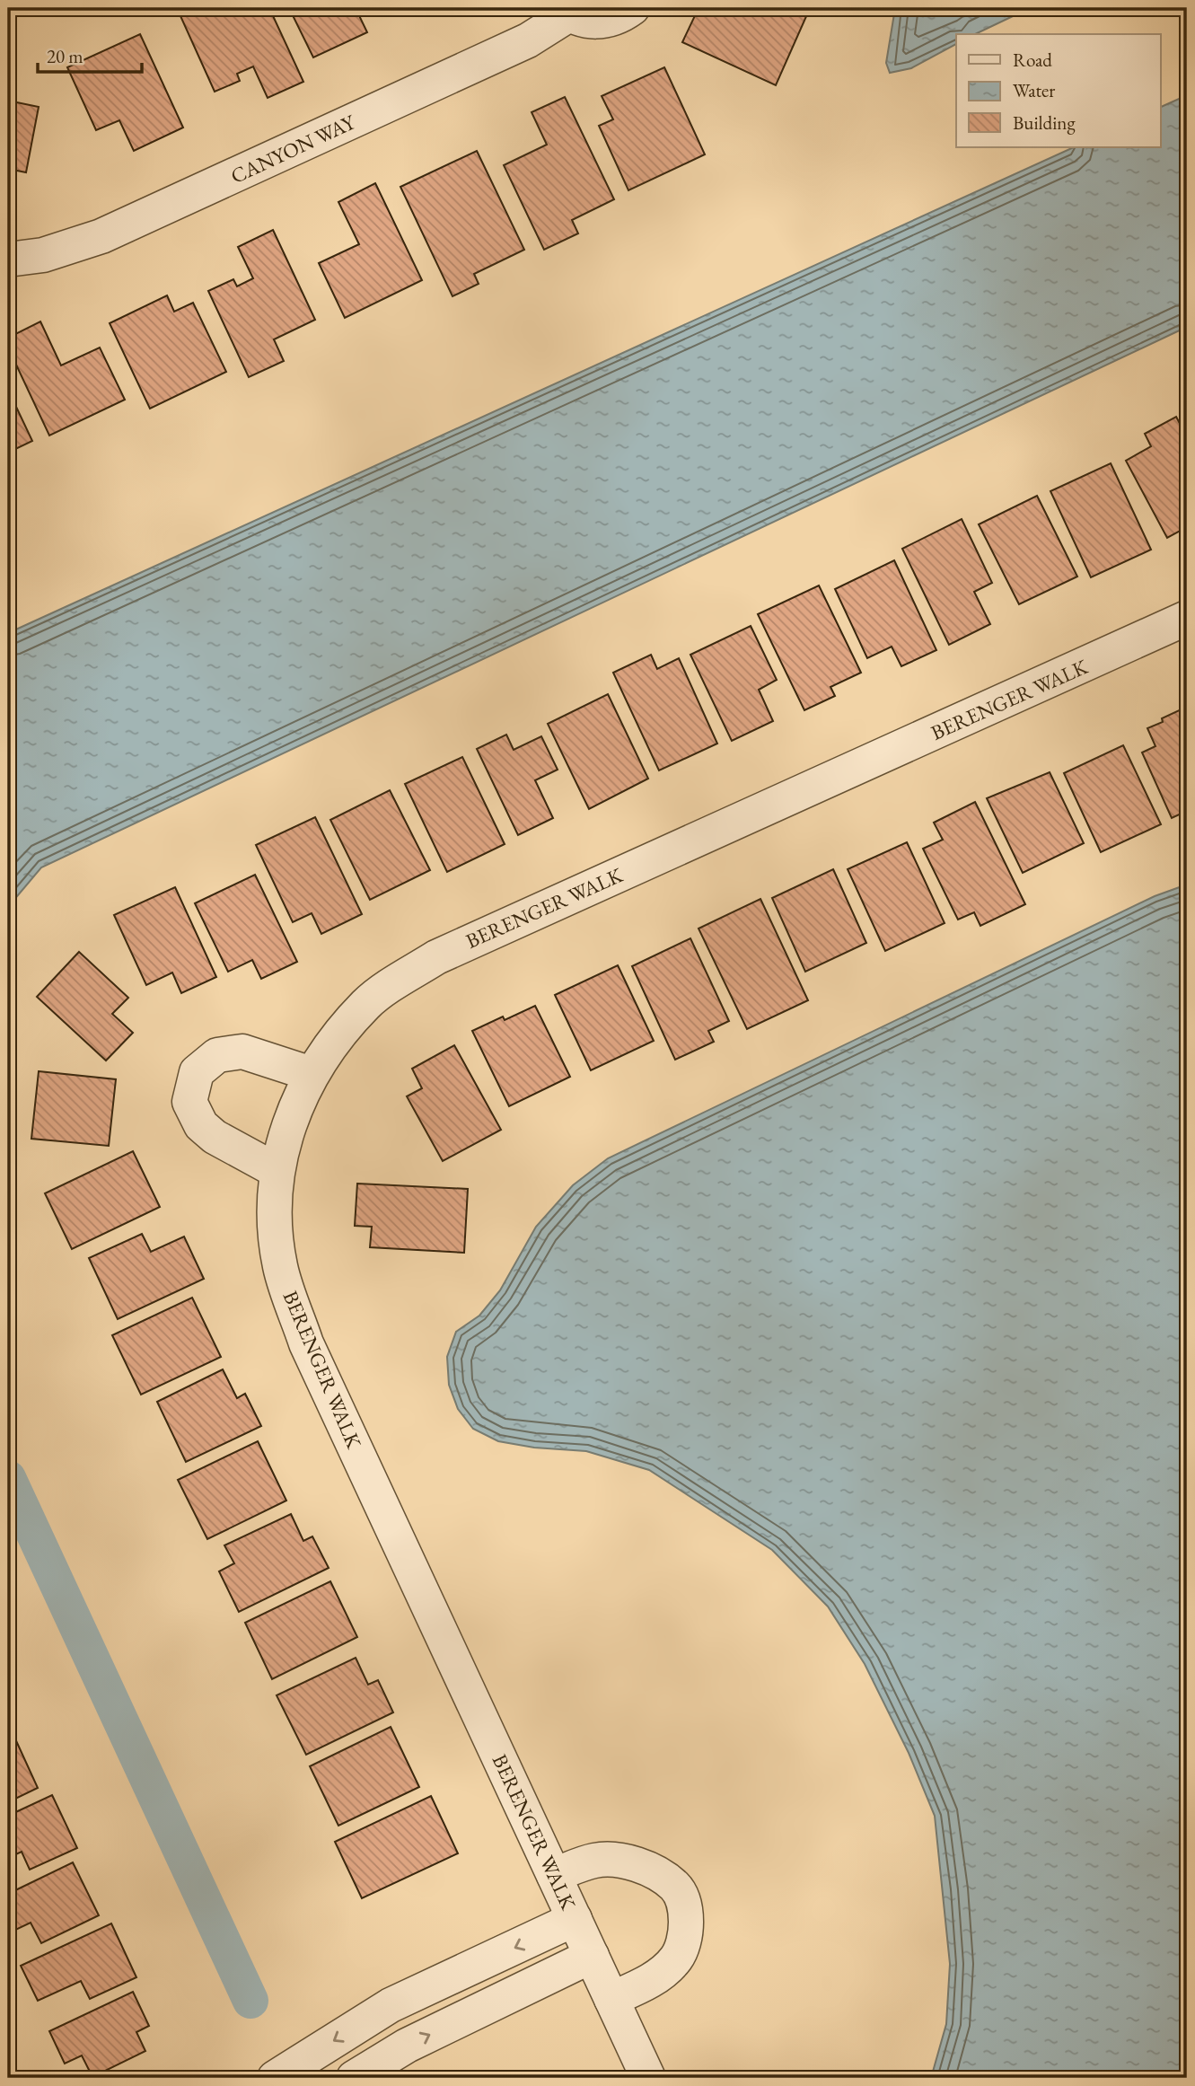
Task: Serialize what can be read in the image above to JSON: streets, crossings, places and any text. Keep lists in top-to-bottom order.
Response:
{
  "streets": {
    "street": ["CANYON WAY", "BERENGER WALK"]
  },
  "legend": ["Road", "Water", "Building"],
  "scale_bar": "20 m"
}
